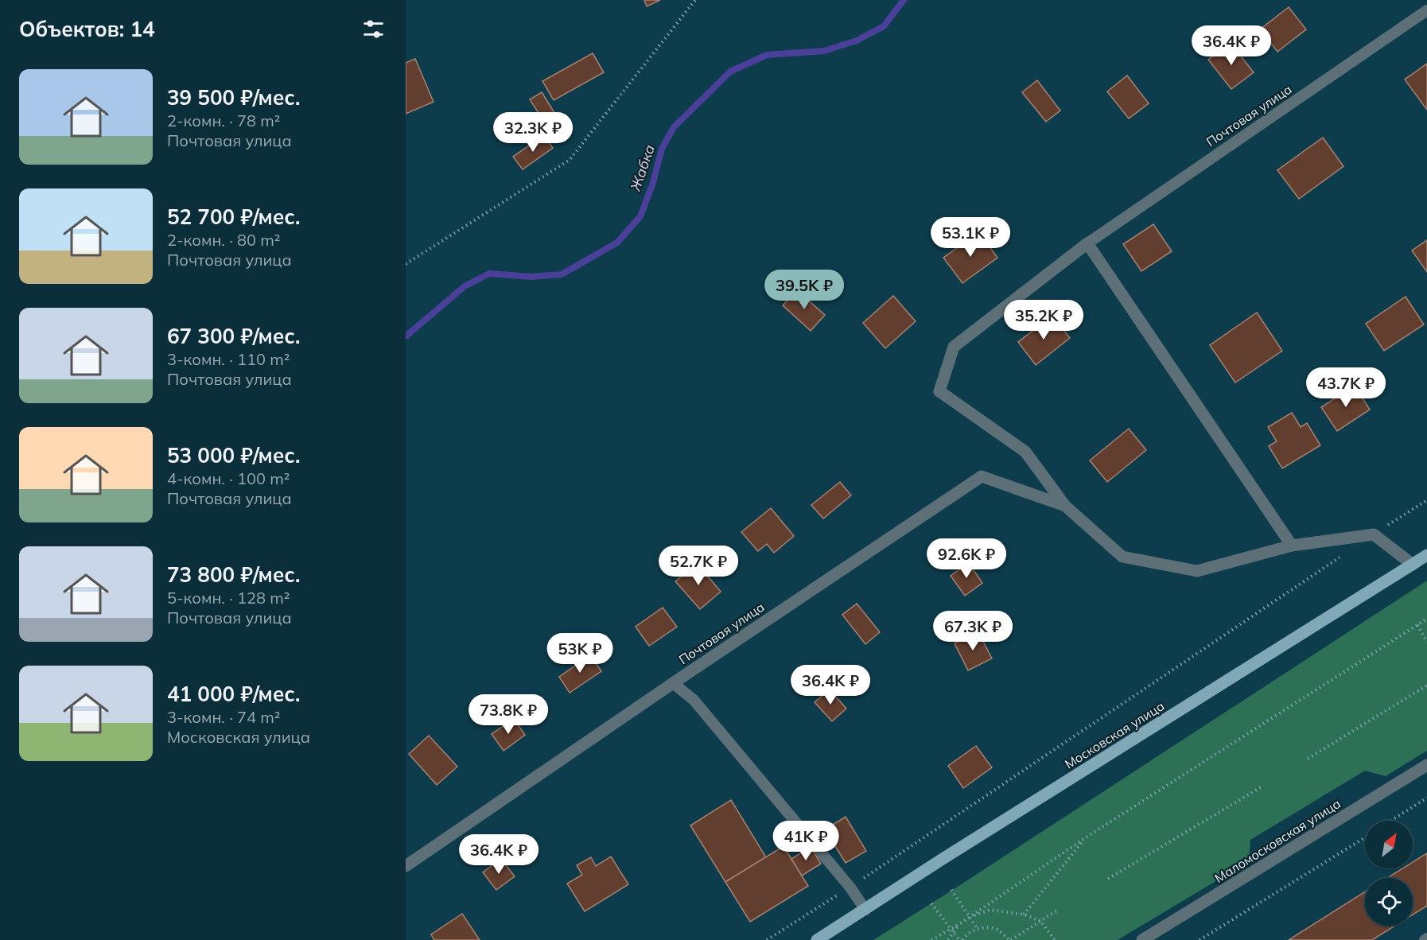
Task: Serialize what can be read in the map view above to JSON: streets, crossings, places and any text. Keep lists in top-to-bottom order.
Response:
{
  "streets": {
    "main road": ["Московская улица"],
    "street": ["Почтовая улица", "Маломосковская улица"]
  },
  "water": ["Жабка"],
  "north": "top right",
  "page": {
    "heading": "Объектов: 14",
    "price": [
      "36.4K ₽",
      "32.3K ₽",
      "53.1K ₽",
      "39.5K ₽",
      "35.2K ₽",
      "43.7K ₽",
      "92.6K ₽",
      "52.7K ₽",
      "67.3K ₽",
      "53K ₽",
      "36.4K ₽",
      "73.8K ₽",
      "41K ₽",
      "36.4K ₽"
    ],
    "list": [
      {
        "name": "39 500 ₽/мес.",
        "note": "2-комн. · 78 m² · Почтовая улица"
      },
      {
        "name": "52 700 ₽/мес.",
        "note": "2-комн. · 80 m² · Почтовая улица"
      },
      {
        "name": "67 300 ₽/мес.",
        "note": "3-комн. · 110 m² · Почтовая улица"
      },
      {
        "name": "53 000 ₽/мес.",
        "note": "4-комн. · 100 m² · Почтовая улица"
      },
      {
        "name": "73 800 ₽/мес.",
        "note": "5-комн. · 128 m² · Почтовая улица"
      },
      {
        "name": "41 000 ₽/мес.",
        "note": "3-комн. · 74 m² · Московская улица"
      }
    ]
  }
}
